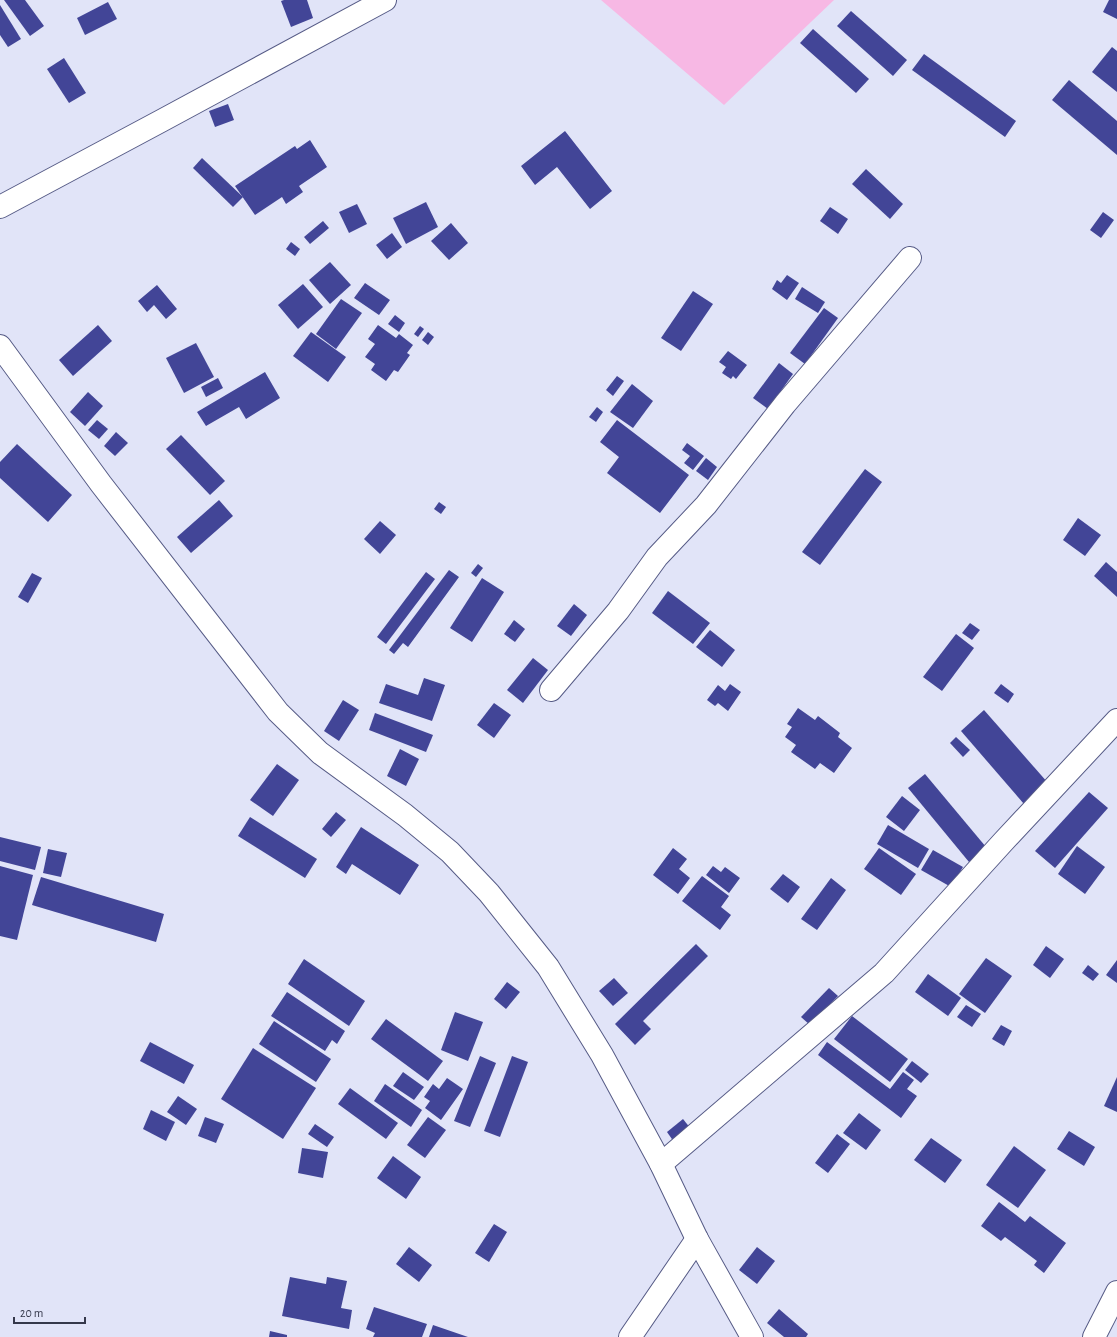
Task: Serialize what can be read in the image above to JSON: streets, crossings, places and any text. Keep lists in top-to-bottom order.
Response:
{
  "scale_bar": "20 m"
}
